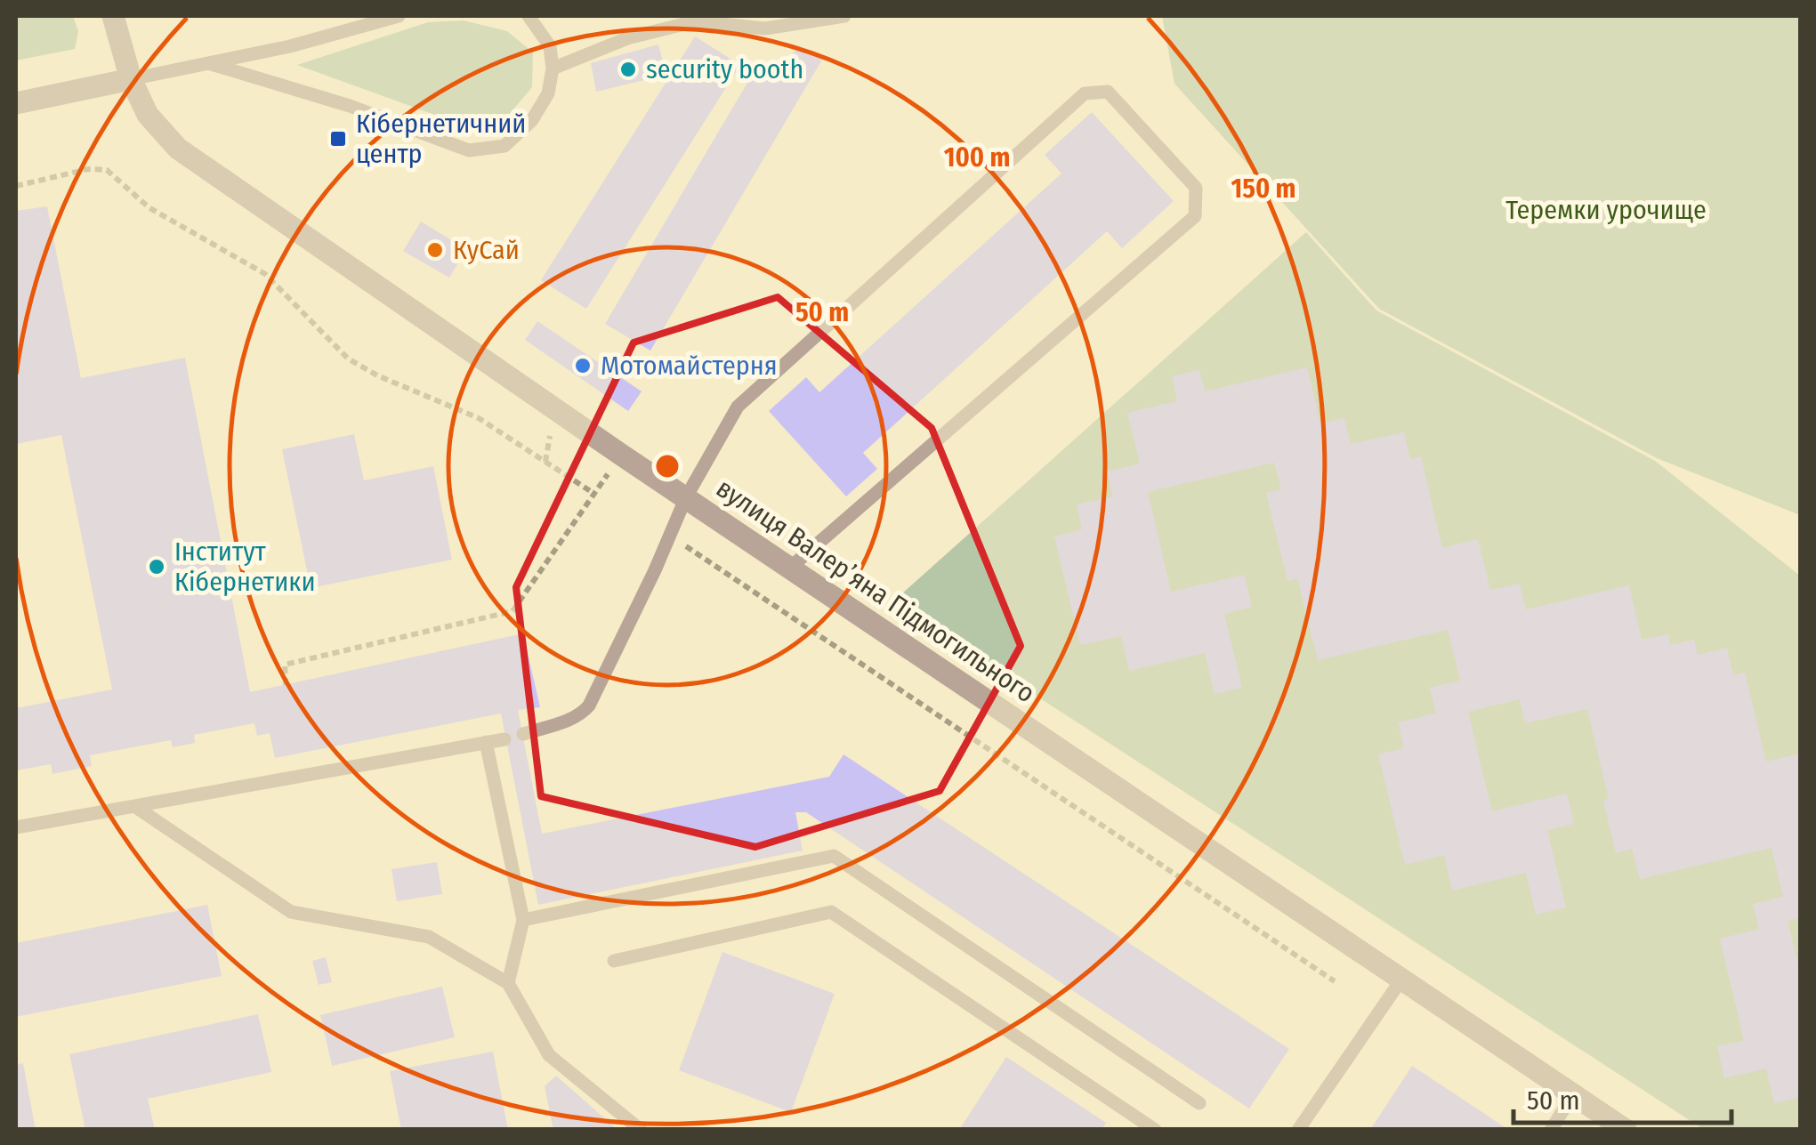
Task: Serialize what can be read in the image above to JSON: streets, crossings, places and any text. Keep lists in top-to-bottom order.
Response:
{
  "streets": {
    "street": ["вулиця Валерʼяна Підмогильного"]
  },
  "parks": ["Теремки урочище"],
  "places": {
    "other": [
      "security booth",
      "КуСай",
      "Мотомайстерня",
      "Інститут Кібернетики"
    ],
    "transit": ["Кібернетичний центр"]
  },
  "scale_bar": "50 m",
  "rings": ["100 m", "150 m", "50 m"]
}
